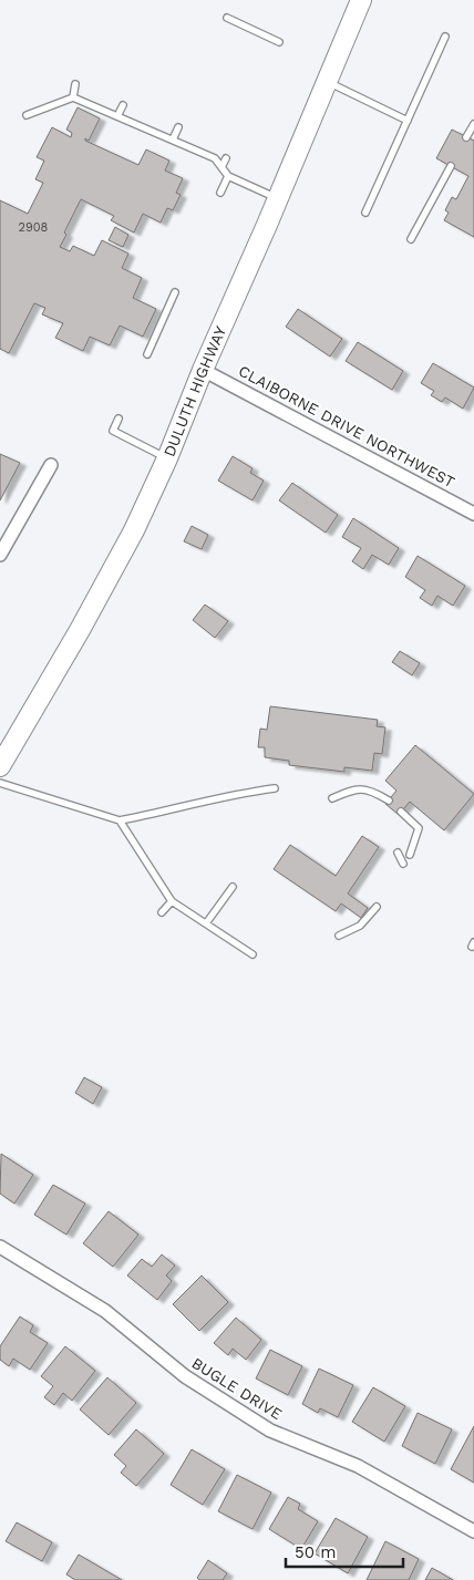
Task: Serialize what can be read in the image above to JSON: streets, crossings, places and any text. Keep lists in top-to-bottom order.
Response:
{
  "streets": {
    "main road": ["DULUTH HIGHWAY"],
    "street": ["CLAIBORNE DRIVE NORTHWEST", "BUGLE DRIVE"]
  },
  "crossings": [
    ["DULUTH HIGHWAY", "CLAIBORNE DRIVE NORTHWEST"]
  ],
  "house_numbers": ["2908"],
  "scale_bar": "50 m"
}
